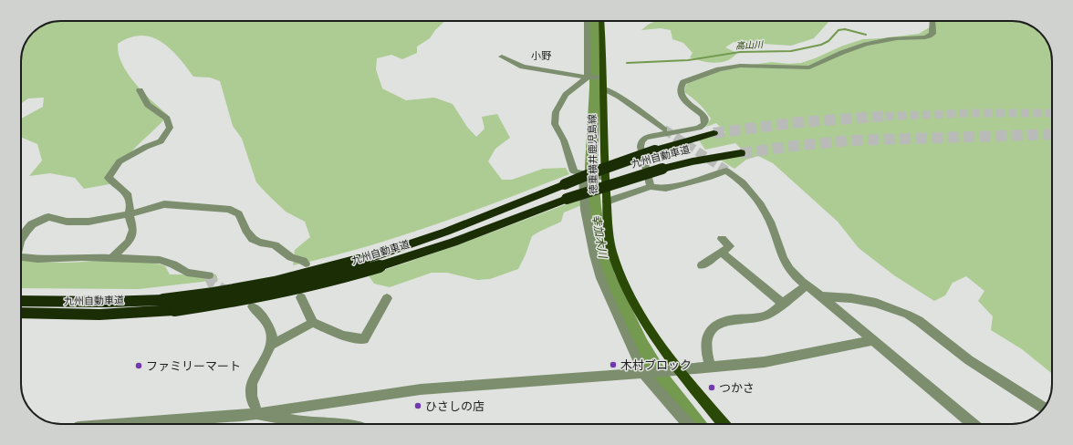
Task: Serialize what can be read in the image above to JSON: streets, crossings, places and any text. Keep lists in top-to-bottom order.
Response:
{
  "streets": {
    "highway": ["九州自動車道"],
    "main road": ["徳重横井鹿児島線"]
  },
  "districts": ["小野"],
  "water": ["高山川", "幸加木川"],
  "places": [
    "木村ブロック",
    "ファミリーマート",
    "つかさ",
    "ひさしの店"
  ]
}
